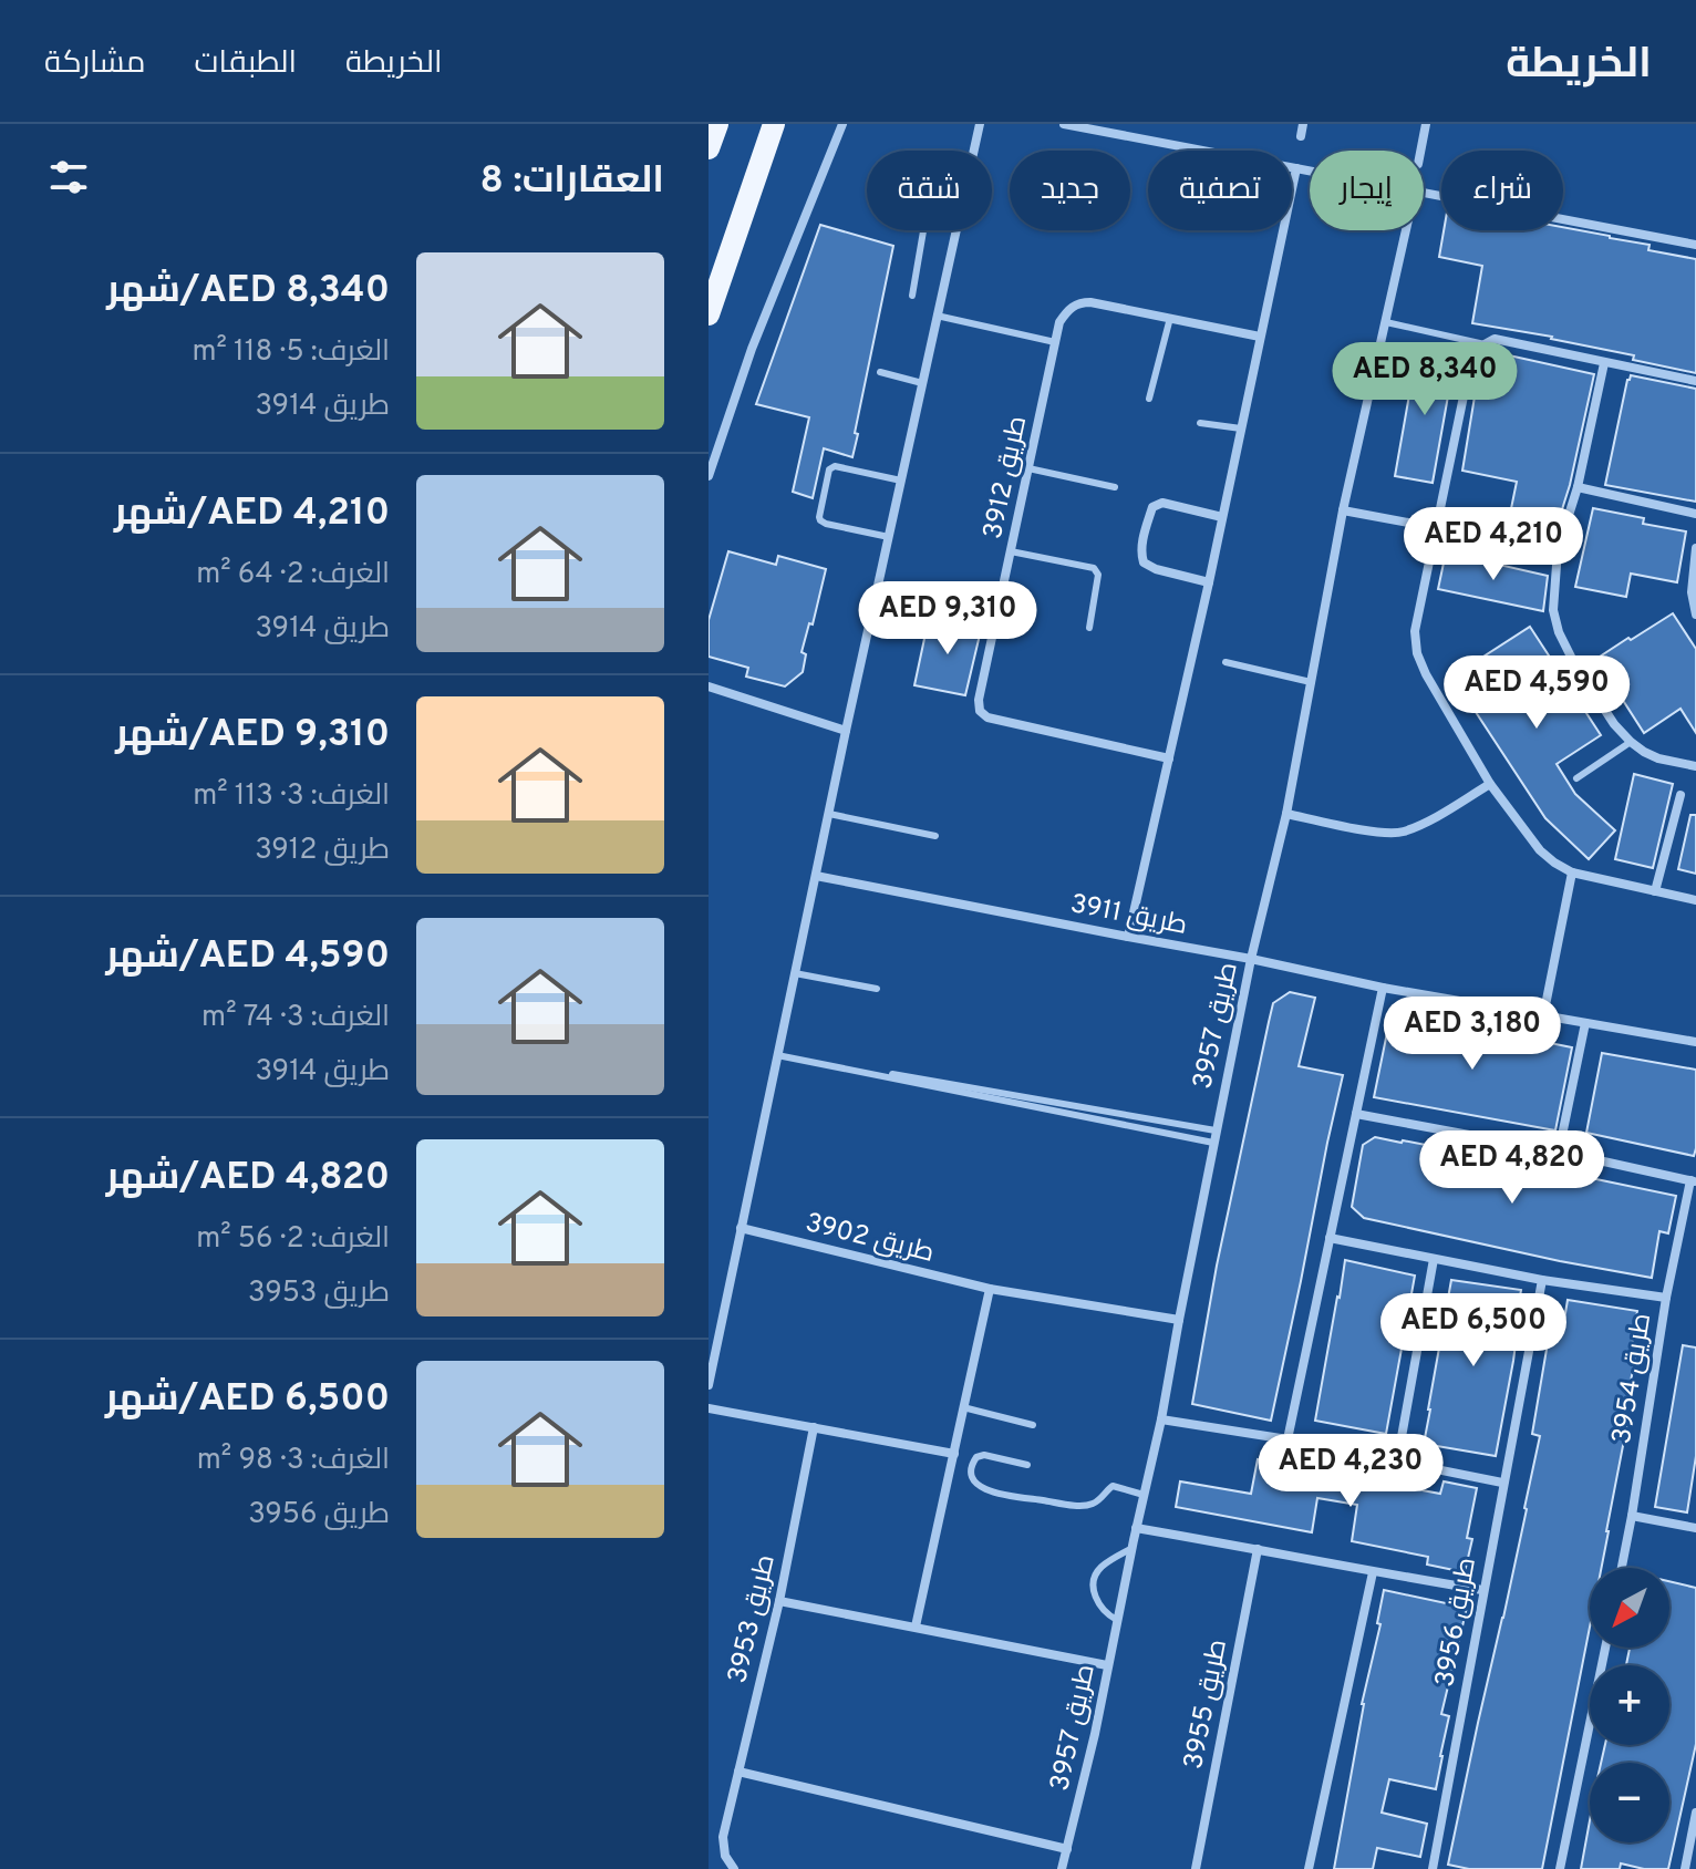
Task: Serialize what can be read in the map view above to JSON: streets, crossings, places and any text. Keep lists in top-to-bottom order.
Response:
{
  "streets": {
    "street": [
      "طريق 3912",
      "طريق 3911",
      "طريق 3957",
      "طريق 3902",
      "طريق 3954",
      "طريق 3953",
      "طريق 3956",
      "طريق 3955"
    ]
  },
  "crossings": [
    ["طريق 3911", "طريق 3957"],
    ["طريق 3957", "طريق 3902"]
  ],
  "north": "bottom left",
  "page": {
    "header": "الخريطة",
    "nav": ["الخريطة", "الطبقات", "مشاركة"],
    "heading": "العقارات: 8",
    "chip": [
      "شراء",
      "إيجار",
      "تصفية",
      "جديد",
      "شقة"
    ],
    "list": [
      {
        "name": "AED 8,340/شهر",
        "note": "الغرف: 5 · 118 m² · طريق 3914"
      },
      {
        "name": "AED 4,210/شهر",
        "note": "الغرف: 2 · 64 m² · طريق 3914"
      },
      {
        "name": "AED 9,310/شهر",
        "note": "الغرف: 3 · 113 m² · طريق 3912"
      },
      {
        "name": "AED 4,590/شهر",
        "note": "الغرف: 3 · 74 m² · طريق 3914"
      },
      {
        "name": "AED 4,820/شهر",
        "note": "الغرف: 2 · 56 m² · طريق 3953"
      },
      {
        "name": "AED 6,500/شهر",
        "note": "الغرف: 3 · 98 m² · طريق 3956"
      }
    ],
    "price": [
      "AED 8,340",
      "AED 4,210",
      "AED 9,310",
      "AED 4,590",
      "AED 3,180",
      "AED 4,820",
      "AED 6,500",
      "AED 4,230"
    ],
    "map_buttons": ["+", "−"]
  }
}
